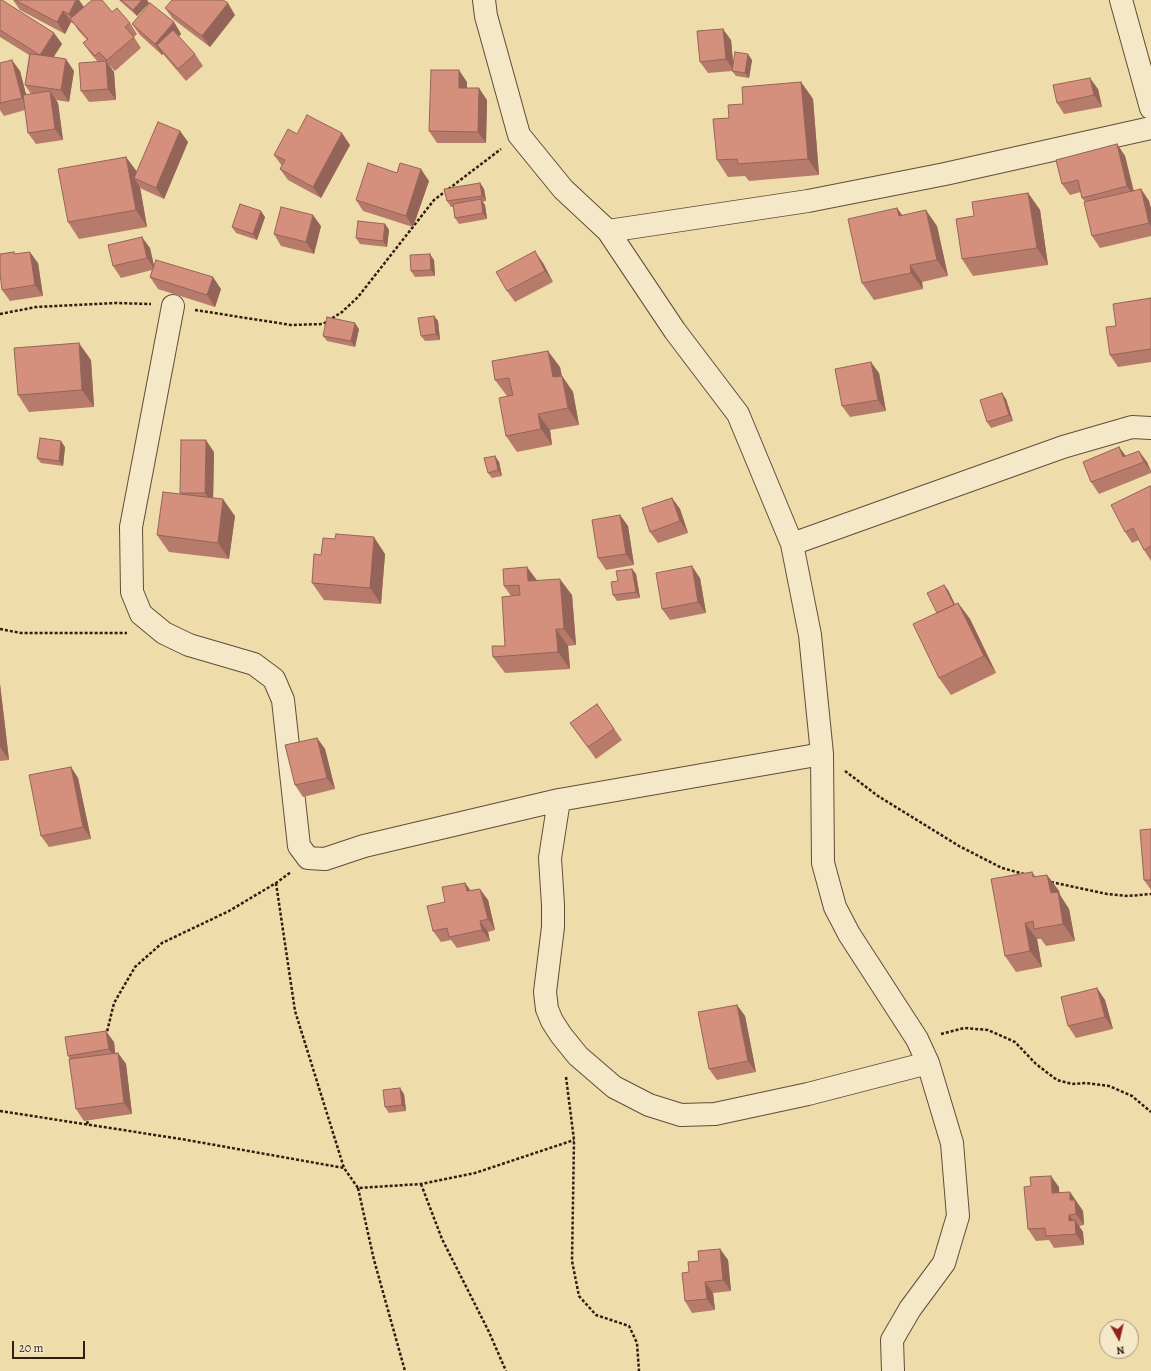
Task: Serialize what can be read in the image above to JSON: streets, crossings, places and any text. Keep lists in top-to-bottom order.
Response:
{
  "scale_bar": "20 m",
  "north": "bottom"
}
